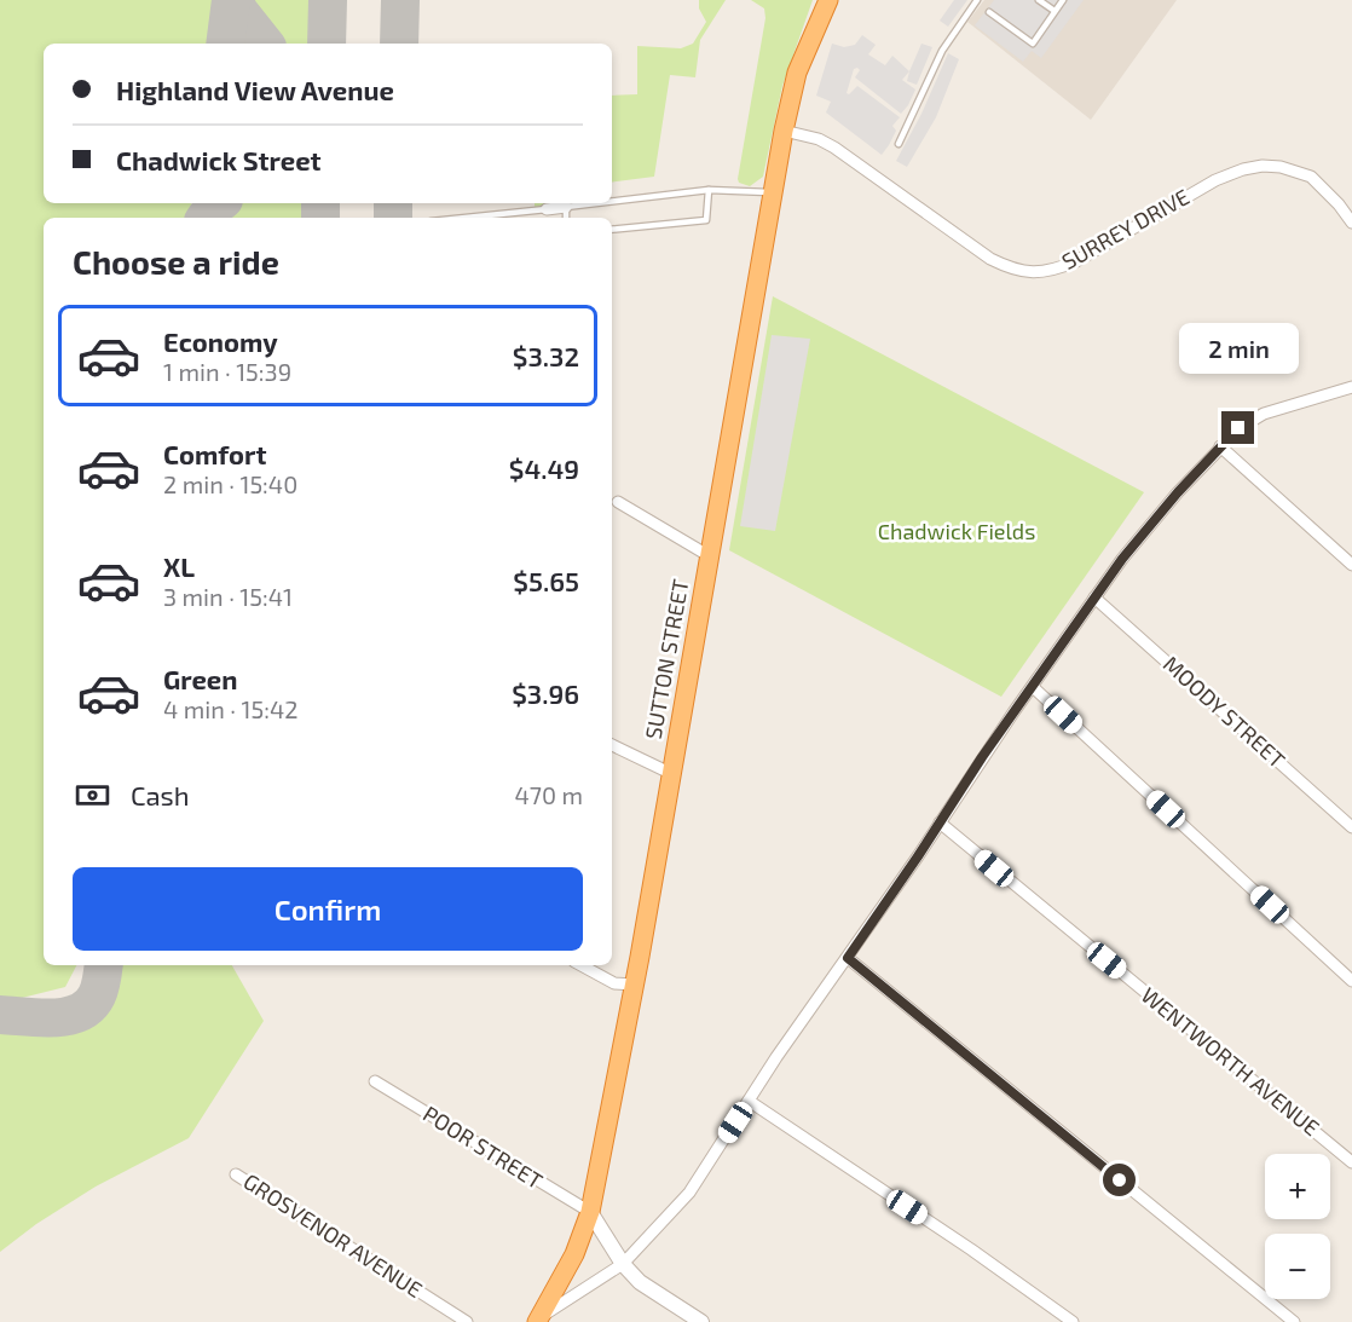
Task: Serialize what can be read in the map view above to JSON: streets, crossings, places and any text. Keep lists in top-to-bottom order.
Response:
{
  "streets": {
    "highway": ["SUTTON STREET"],
    "street": [
      "SURREY DRIVE",
      "MOODY STREET",
      "WENTWORTH AVENUE",
      "POOR STREET",
      "GROSVENOR AVENUE"
    ]
  },
  "crossings": [
    ["SURREY DRIVE", "SUTTON STREET"],
    ["SUTTON STREET", "POOR STREET"]
  ],
  "parks": ["Chadwick Fields"],
  "page": {
    "banner": ["Highland View Avenue", "Chadwick Street"],
    "heading": "Choose a ride",
    "list": [
      {
        "name": "Economy",
        "note": "1 min · 15:39",
        "value": "$3.32"
      },
      {
        "name": "Comfort",
        "note": "2 min · 15:40",
        "value": "$4.49"
      },
      {
        "name": "XL",
        "note": "3 min · 15:41",
        "value": "$5.65"
      },
      {
        "name": "Green",
        "note": "4 min · 15:42",
        "value": "$3.96"
      }
    ],
    "bubble": "2 min",
    "pay": ["Cash", "470 m"],
    "buttons": "Confirm",
    "map_buttons": ["+", "−"]
  }
}
